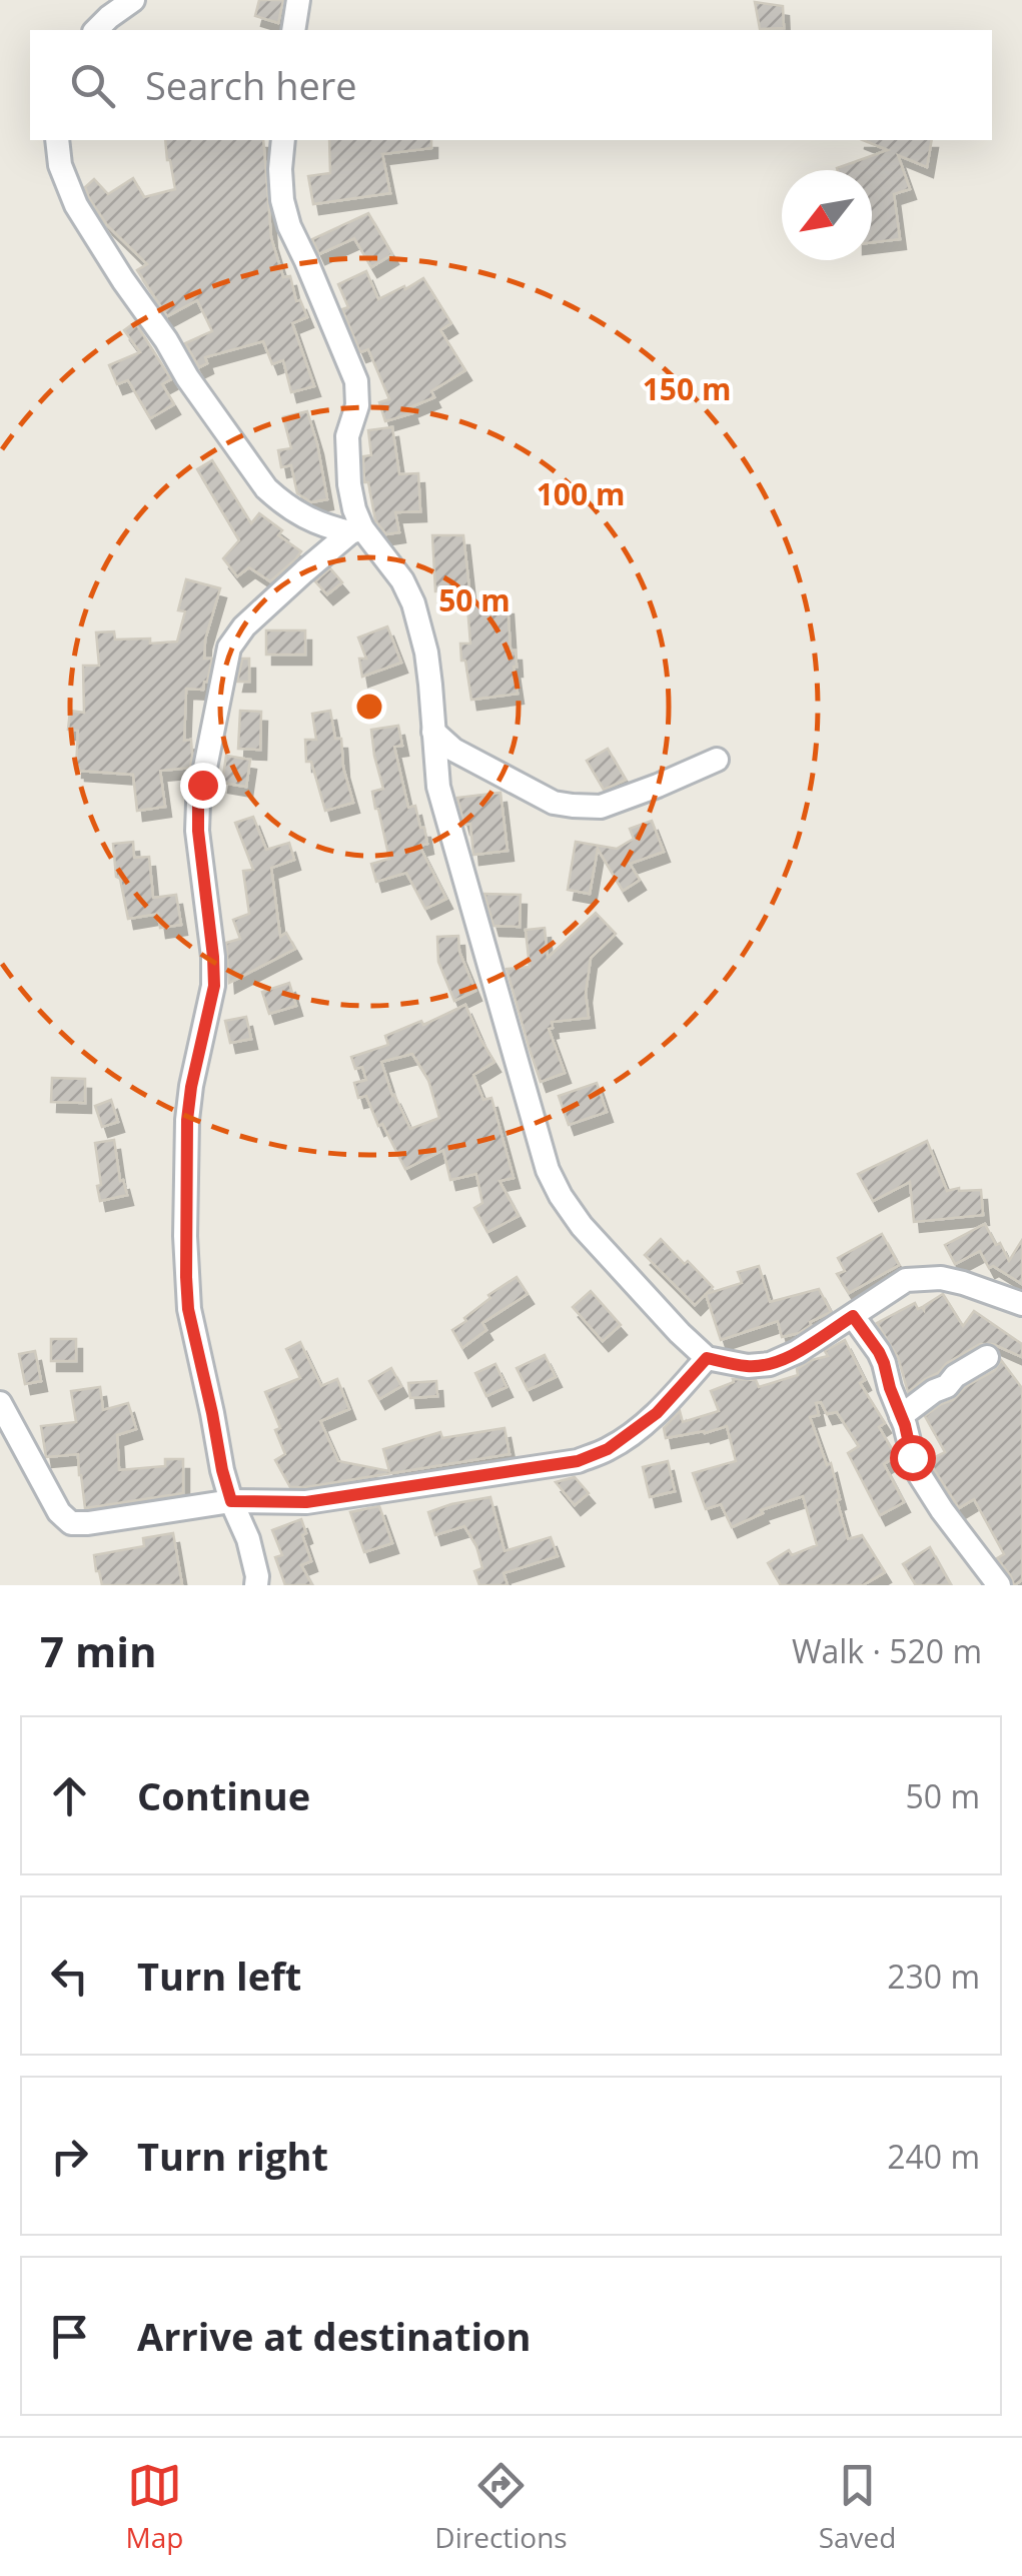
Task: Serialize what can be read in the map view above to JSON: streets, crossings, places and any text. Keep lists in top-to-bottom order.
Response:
{
  "north": "bottom left",
  "page": {
    "search": "Search here",
    "heading": ["7 min", "Walk · 520 m"],
    "list": [
      ["Continue", "50 m"],
      ["Turn left", "230 m"],
      ["Turn right", "240 m"],
      "Arrive at destination"
    ],
    "nav": ["Map", "Directions", "Saved"]
  },
  "rings": ["150 m", "100 m", "50 m"]
}
